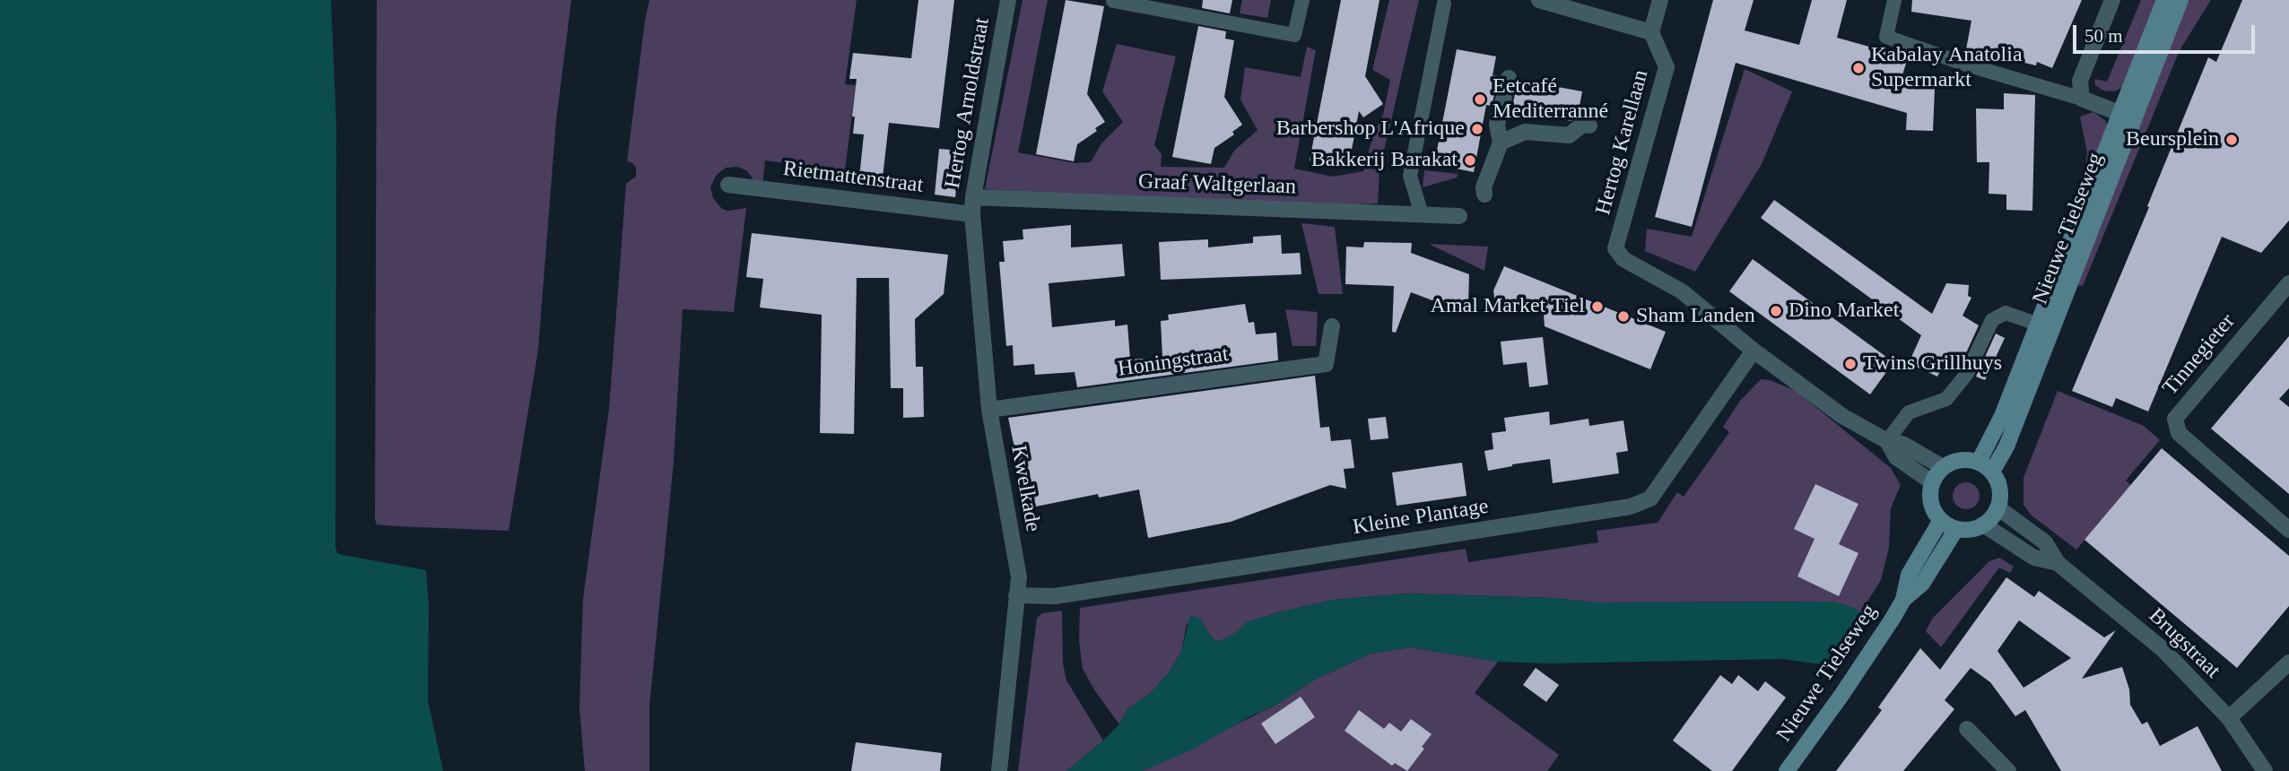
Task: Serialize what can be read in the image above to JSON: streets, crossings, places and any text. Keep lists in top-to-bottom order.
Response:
{
  "streets": {
    "main road": ["Nieuwe Tielseweg"],
    "street": [
      "Hertog Arnoldstraat",
      "Hertog Karellaan",
      "Rietmattenstraat",
      "Graaf Waltgerlaan",
      "Tinnegieter",
      "Honingstraat",
      "Kwelkade",
      "Kleine Plantage",
      "Brugstraat"
    ]
  },
  "crossings": [
    ["Hertog Arnoldstraat", "Rietmattenstraat"],
    ["Hertog Arnoldstraat", "Graaf Waltgerlaan"],
    ["Hertog Arnoldstraat", "Kwelkade"],
    ["Hertog Karellaan", "Kleine Plantage"],
    ["Rietmattenstraat", "Kwelkade"],
    ["Nieuwe Tielseweg", "Brugstraat"],
    ["Honingstraat", "Kwelkade"],
    ["Kwelkade", "Kleine Plantage"]
  ],
  "places": [
    "Kabalay Anatolia Supermarkt",
    "Eetcafé Mediterranné",
    "Barbershop L'Afrique",
    "Beursplein",
    "Bakkerij Barakat",
    "Amal Market Tiel",
    "Dino Market",
    "Sham Landen",
    "Twins Grillhuys"
  ],
  "scale_bar": "50 m"
}
